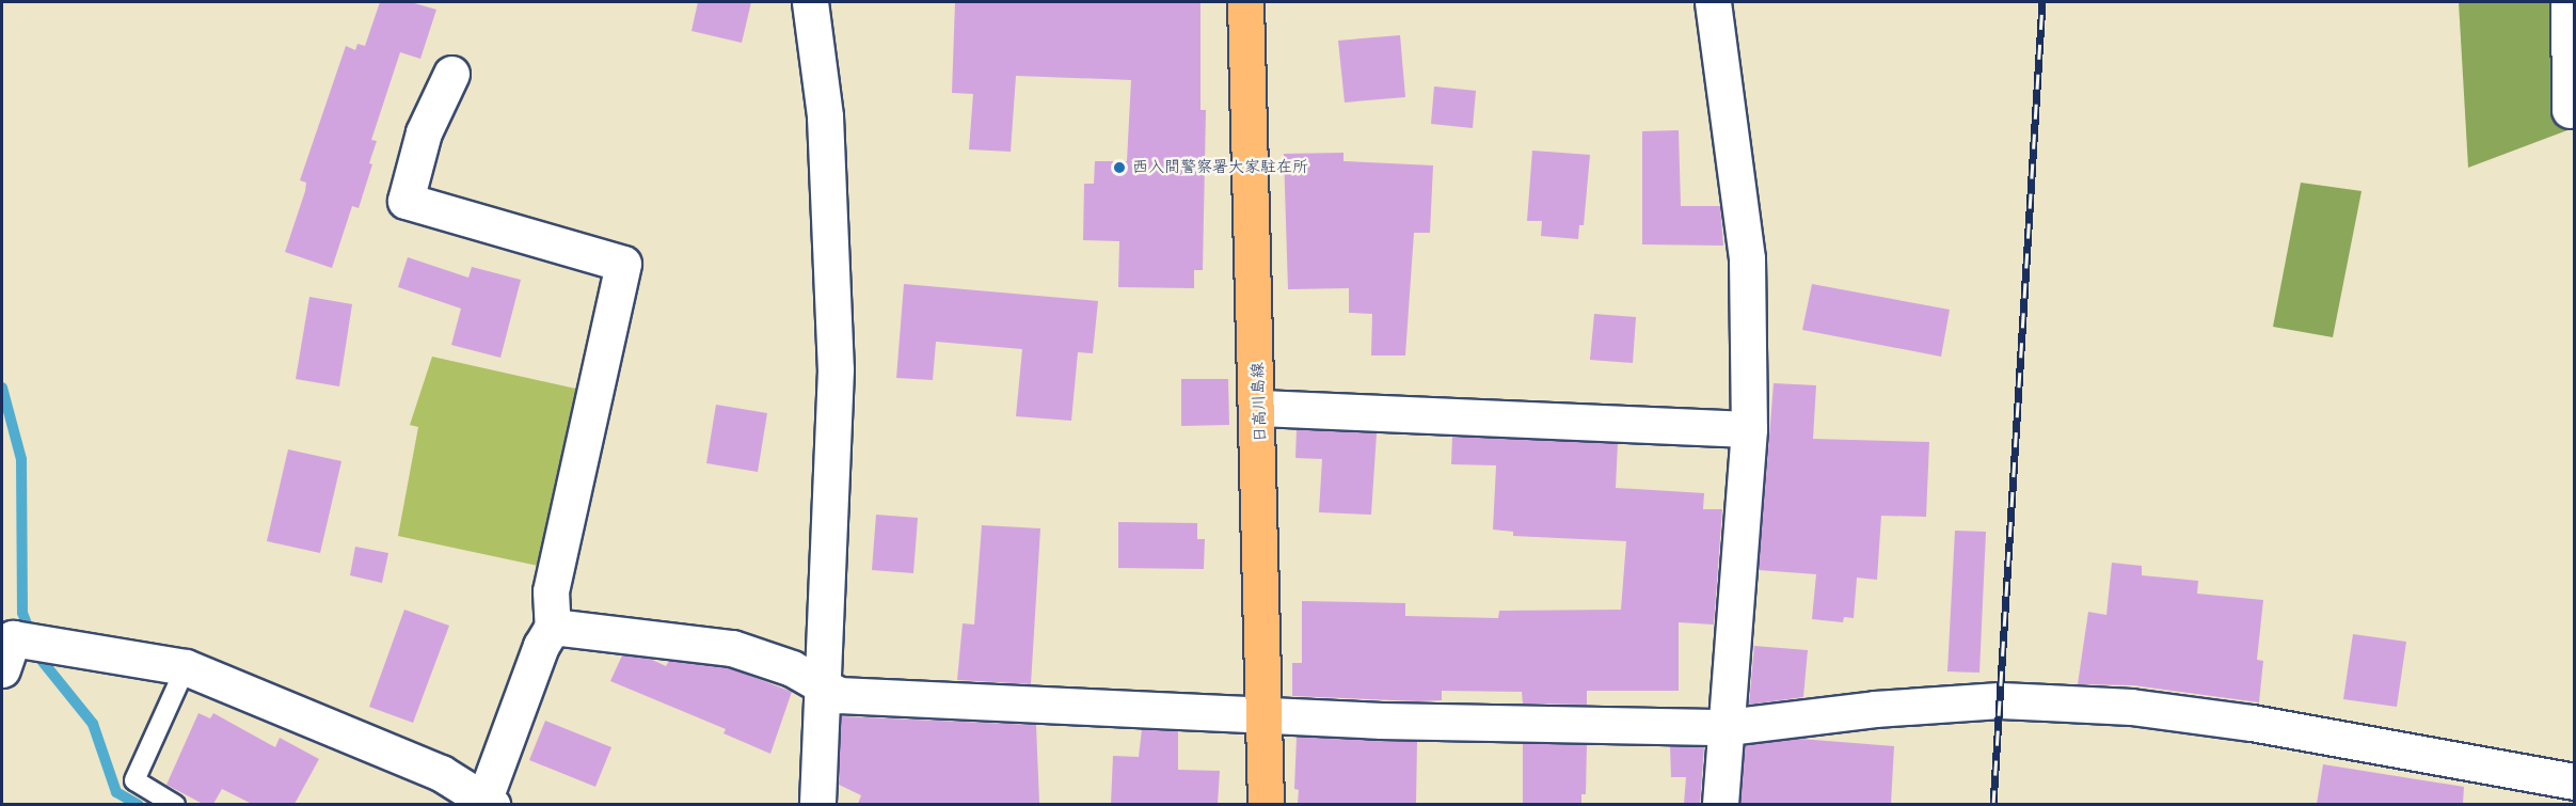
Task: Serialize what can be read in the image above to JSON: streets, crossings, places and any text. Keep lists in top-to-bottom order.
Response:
{
  "streets": {
    "main road": ["日高川島線"]
  },
  "places": ["西入間警察署大家駐在所"]
}
